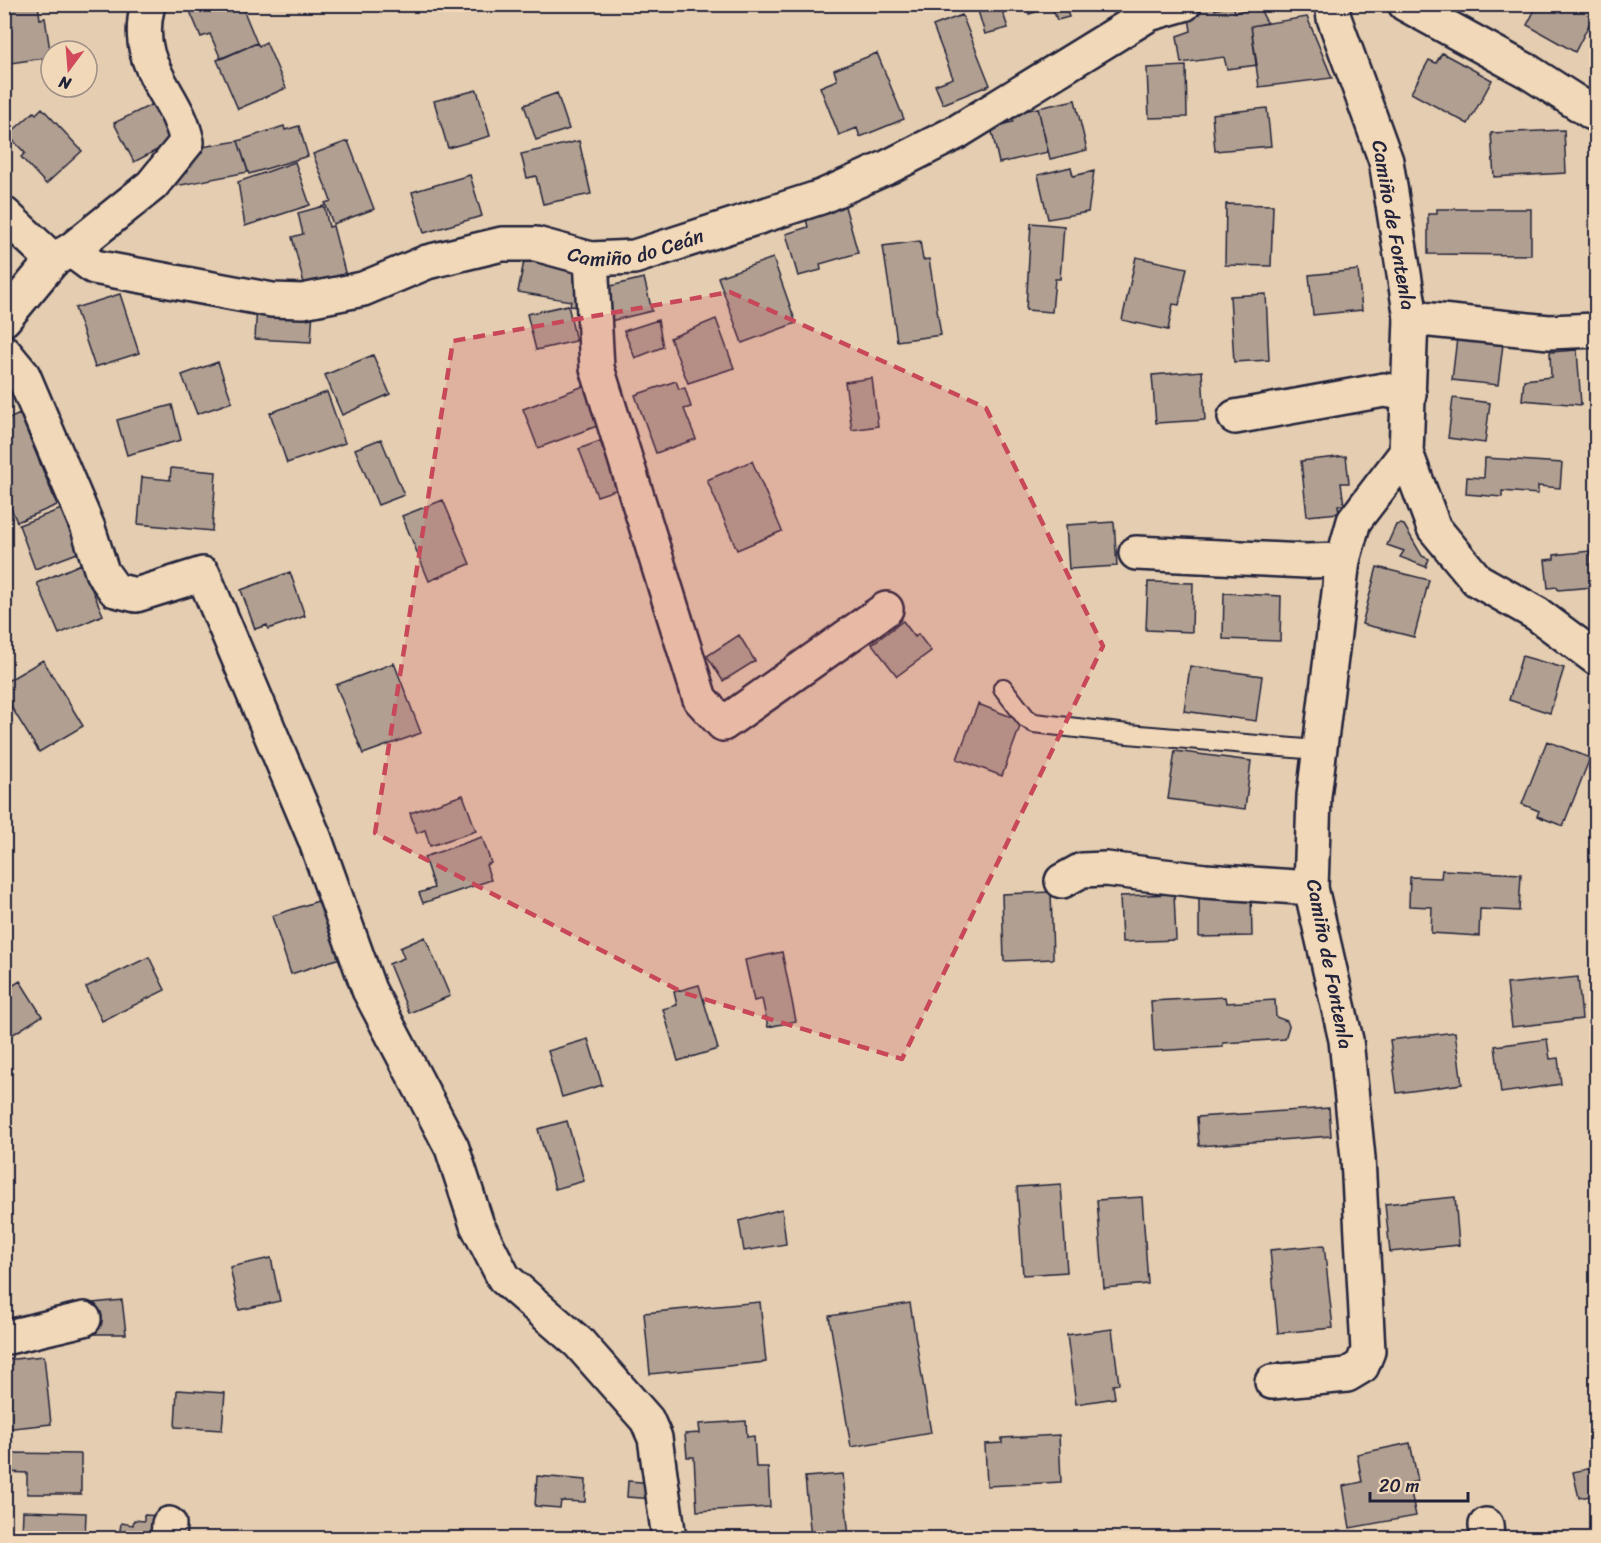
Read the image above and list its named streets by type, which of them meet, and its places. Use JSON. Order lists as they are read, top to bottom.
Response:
{
  "streets": {
    "street": ["Camiño de Fontenla", "Camiño do Ceán"]
  },
  "scale_bar": "20 m",
  "north": "bottom"
}
